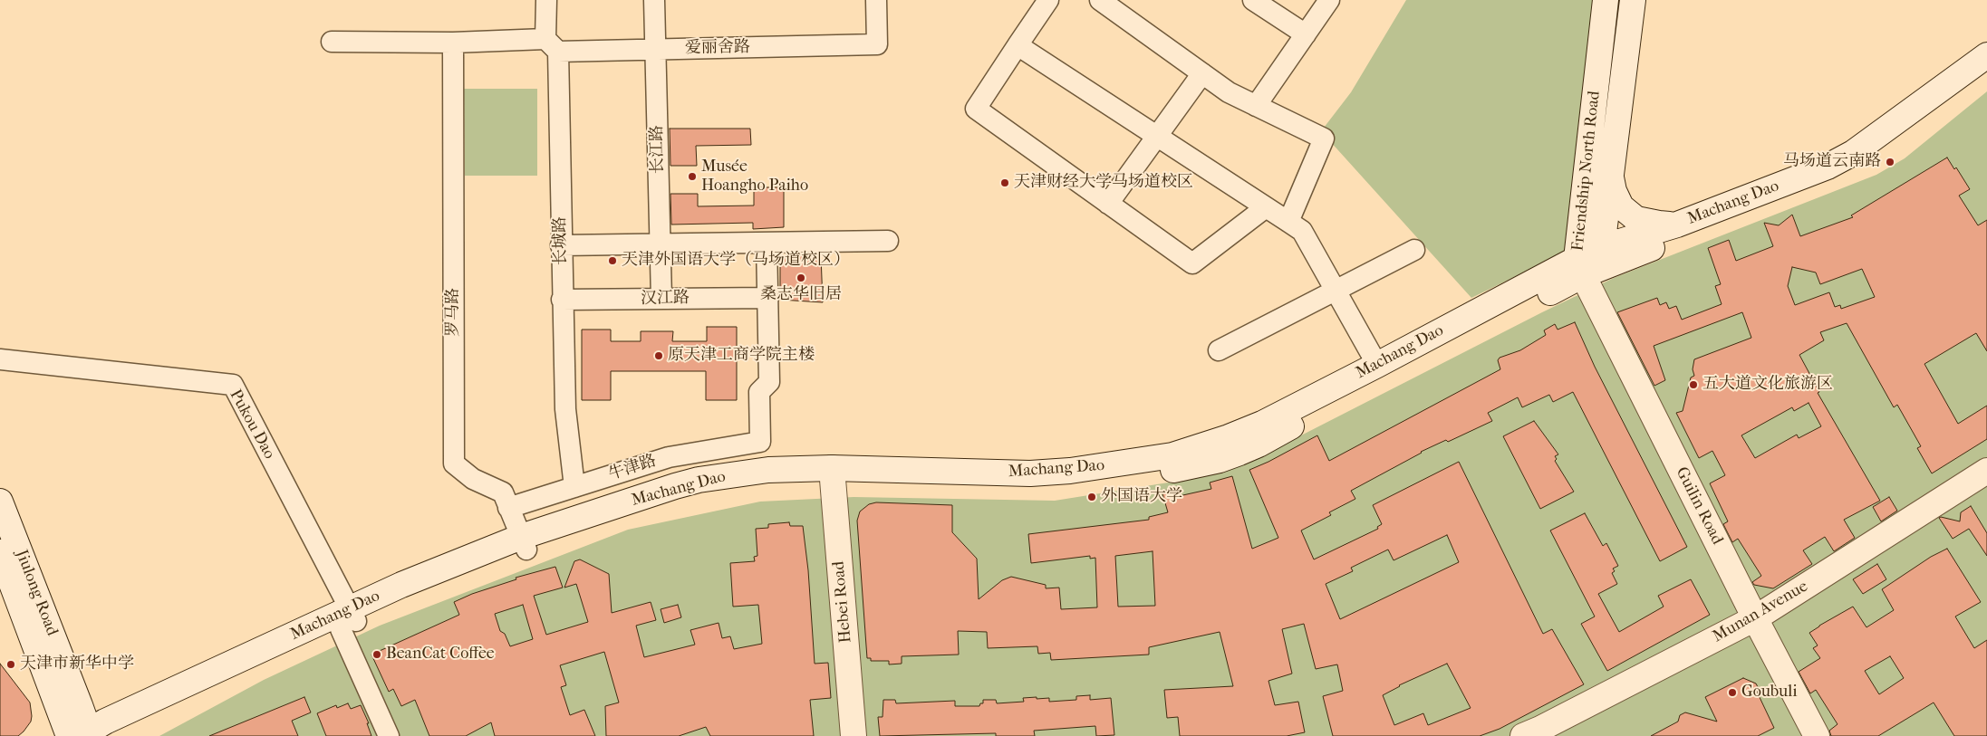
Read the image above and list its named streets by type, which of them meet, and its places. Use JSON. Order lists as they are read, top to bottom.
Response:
{
  "streets": {
    "main road": [
      "Friendship North Road",
      "Machang Dao",
      "Guilin Road",
      "Jiulong Road",
      "Hebei Road",
      "Munan Avenue"
    ],
    "street": [
      "爱丽舍路",
      "长江路",
      "长城路",
      "汉江路",
      "罗马路",
      "Pukou Dao",
      "牛津路"
    ]
  },
  "crossings": [
    ["爱丽舍路", "长江路"],
    ["爱丽舍路", "长城路"],
    ["爱丽舍路", "罗马路"],
    ["长江路", "汉江路"],
    ["Friendship North Road", "Machang Dao"],
    ["Friendship North Road", "Guilin Road"],
    ["Machang Dao", "罗马路"],
    ["Machang Dao", "Pukou Dao"],
    ["Machang Dao", "Guilin Road"],
    ["Machang Dao", "Hebei Road"],
    ["长城路", "汉江路"],
    ["长城路", "牛津路"],
    ["汉江路", "牛津路"],
    ["罗马路", "牛津路"],
    ["Guilin Road", "Munan Avenue"]
  ],
  "places": [
    "马场道云南路",
    "Musée Hoangho Paiho",
    "天津财经大学马场道校区",
    "天津外国语大学（马场道校区）",
    "桑志华旧居",
    "原天津工商学院主楼",
    "五大道文化旅游区",
    "外国语大学",
    "BeanCat Coffee",
    "天津市新华中学",
    "Goubuli"
  ]
}
